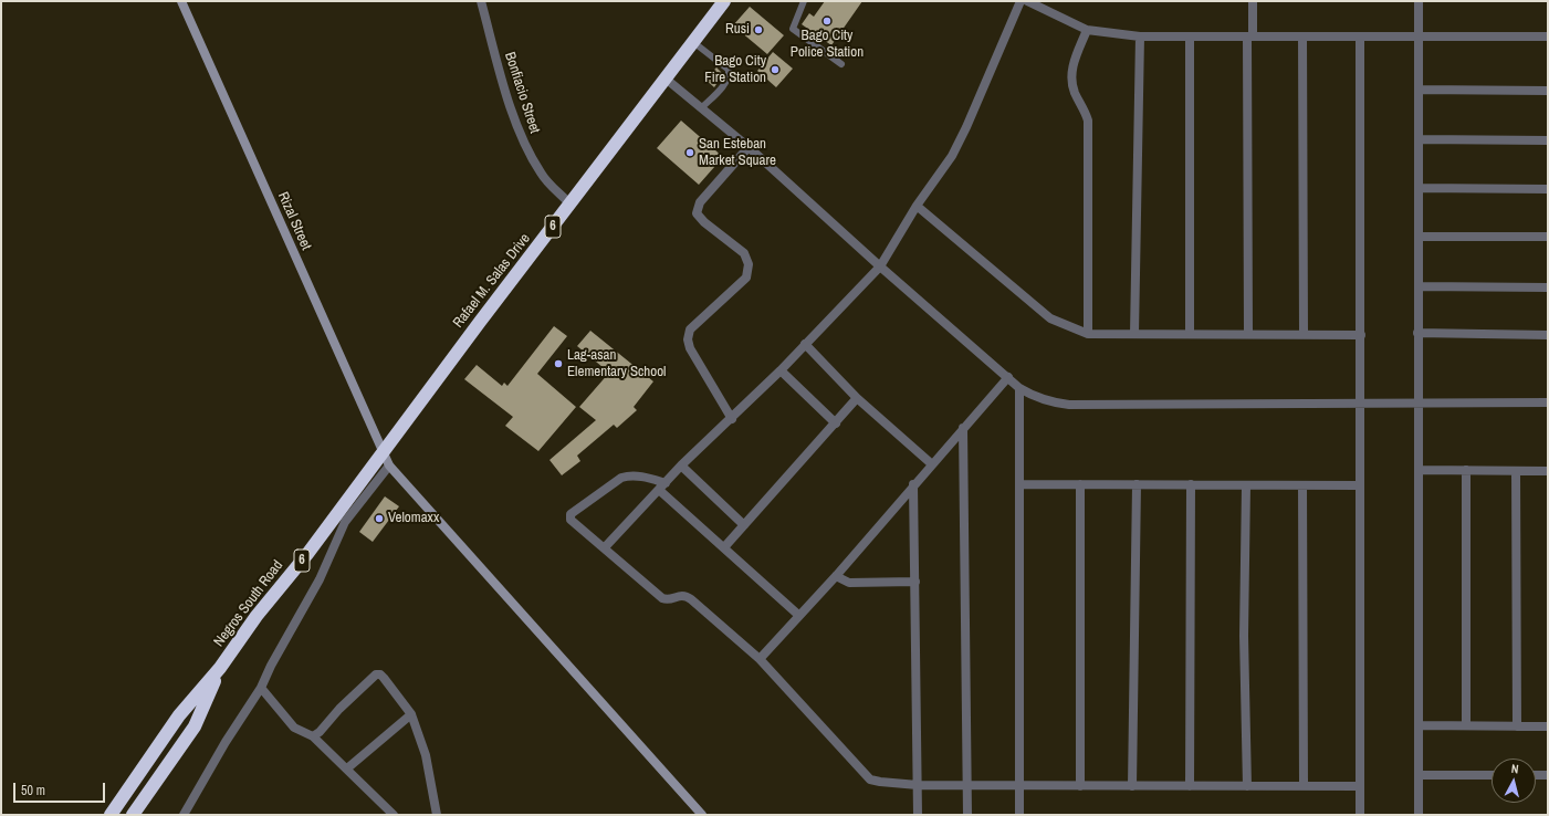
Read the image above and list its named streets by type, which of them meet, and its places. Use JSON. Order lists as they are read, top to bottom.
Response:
{
  "streets": {
    "highway": ["6", "Rafael M. Salas Drive", "Negros South Road"],
    "street": ["Bonfiacio Street", "Rizal Street"]
  },
  "crossings": [
    ["Bonfiacio Street", "Rafael M. Salas Drive"],
    ["Rizal Street", "Rafael M. Salas Drive"],
    ["Rizal Street", "Negros South Road"],
    ["Rafael M. Salas Drive", "Negros South Road"]
  ],
  "places": [
    "Bago City Police Station",
    "Rusi",
    "Bago City Fire Station",
    "San Esteban Market Square",
    "Lag-asan Elementary School",
    "Velomaxx"
  ],
  "scale_bar": "50 m",
  "north": "top"
}
